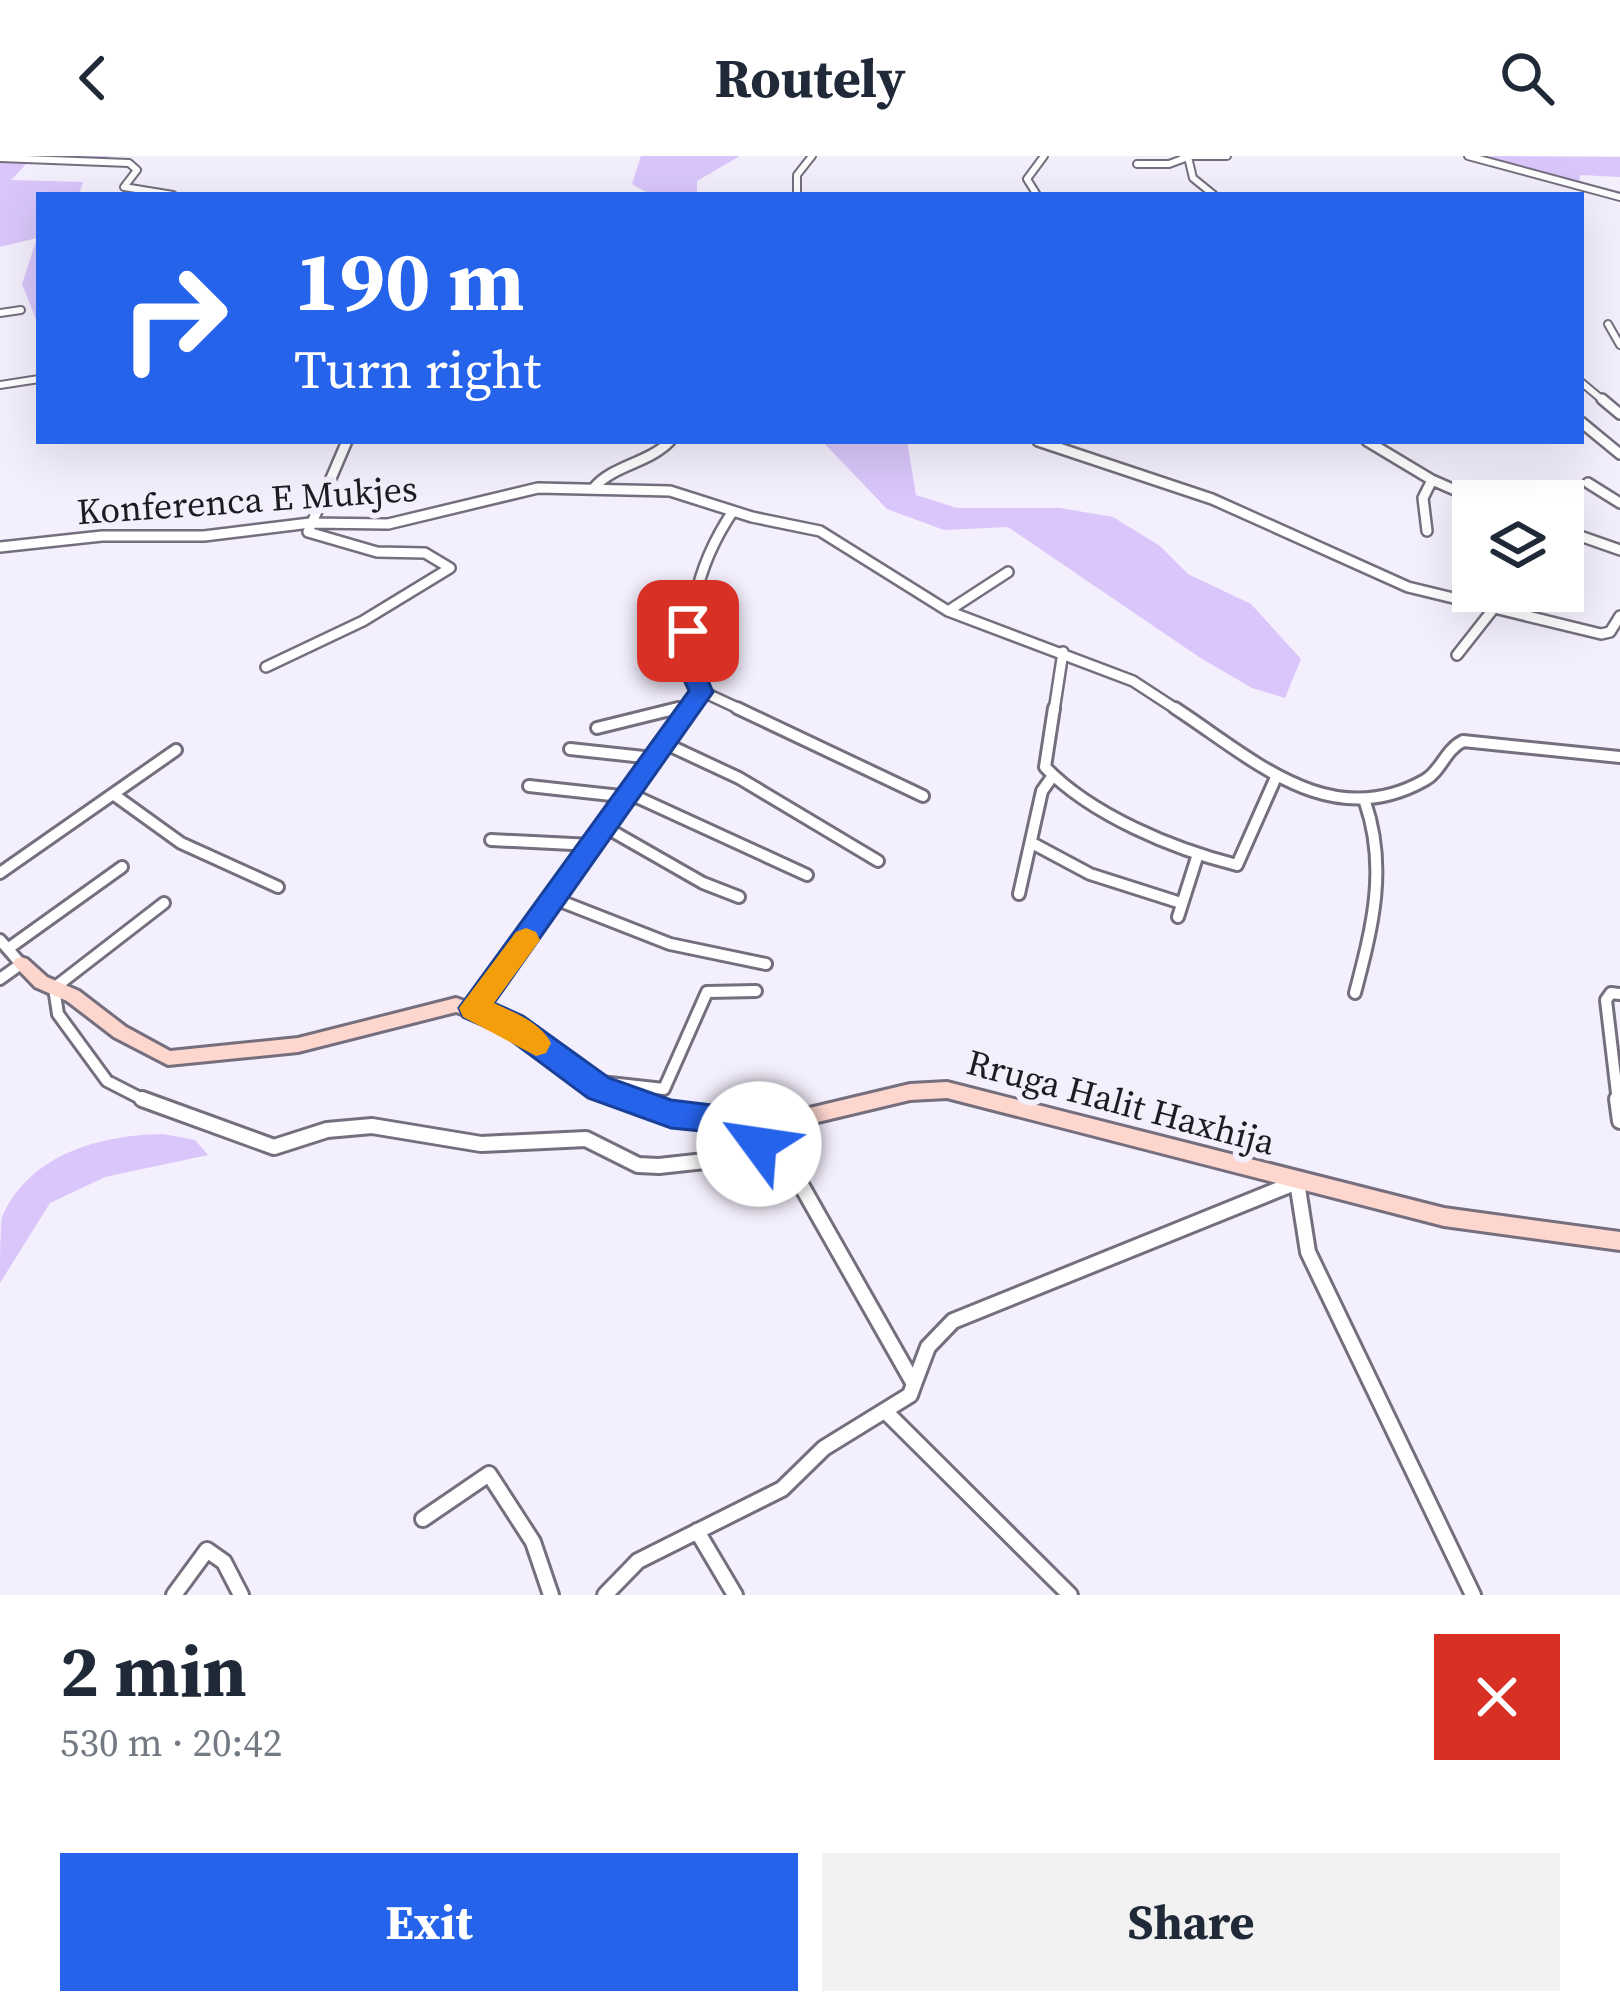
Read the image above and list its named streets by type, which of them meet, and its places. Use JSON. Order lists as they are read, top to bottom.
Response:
{
  "streets": {
    "street": ["Konferenca E Mukjes", "Rruga Halit Haxhija"]
  },
  "page": {
    "header": "Routely",
    "turn": ["190 m", "Turn right"],
    "heading": ["2 min", "530 m · 20:42"],
    "buttons": ["Exit", "Share"]
  }
}
